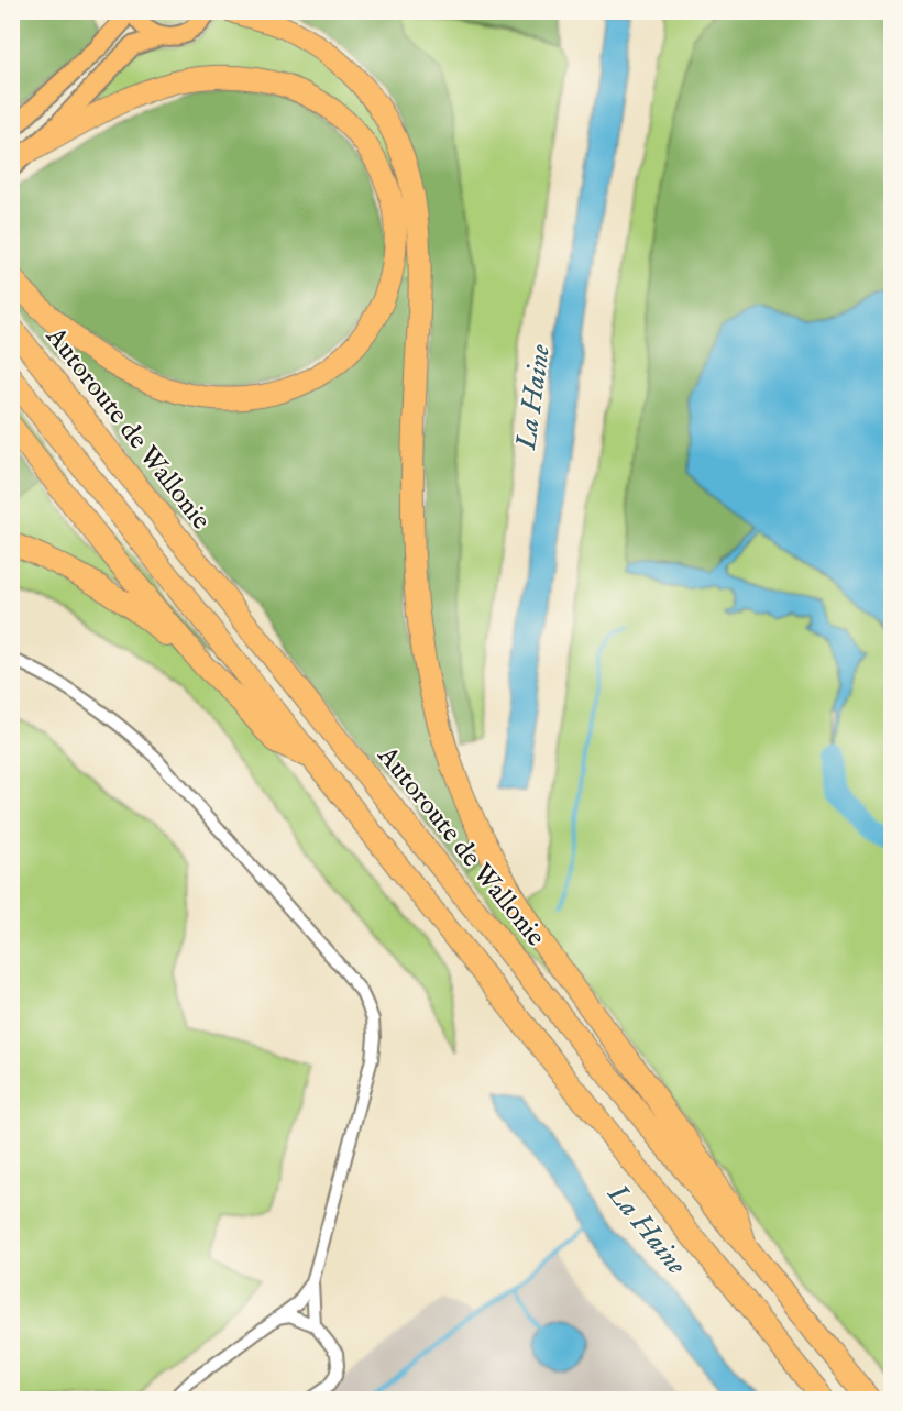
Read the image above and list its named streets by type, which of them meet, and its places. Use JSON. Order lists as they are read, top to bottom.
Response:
{
  "streets": {
    "highway": ["Autoroute de Wallonie"]
  },
  "water": ["La Haine"]
}
